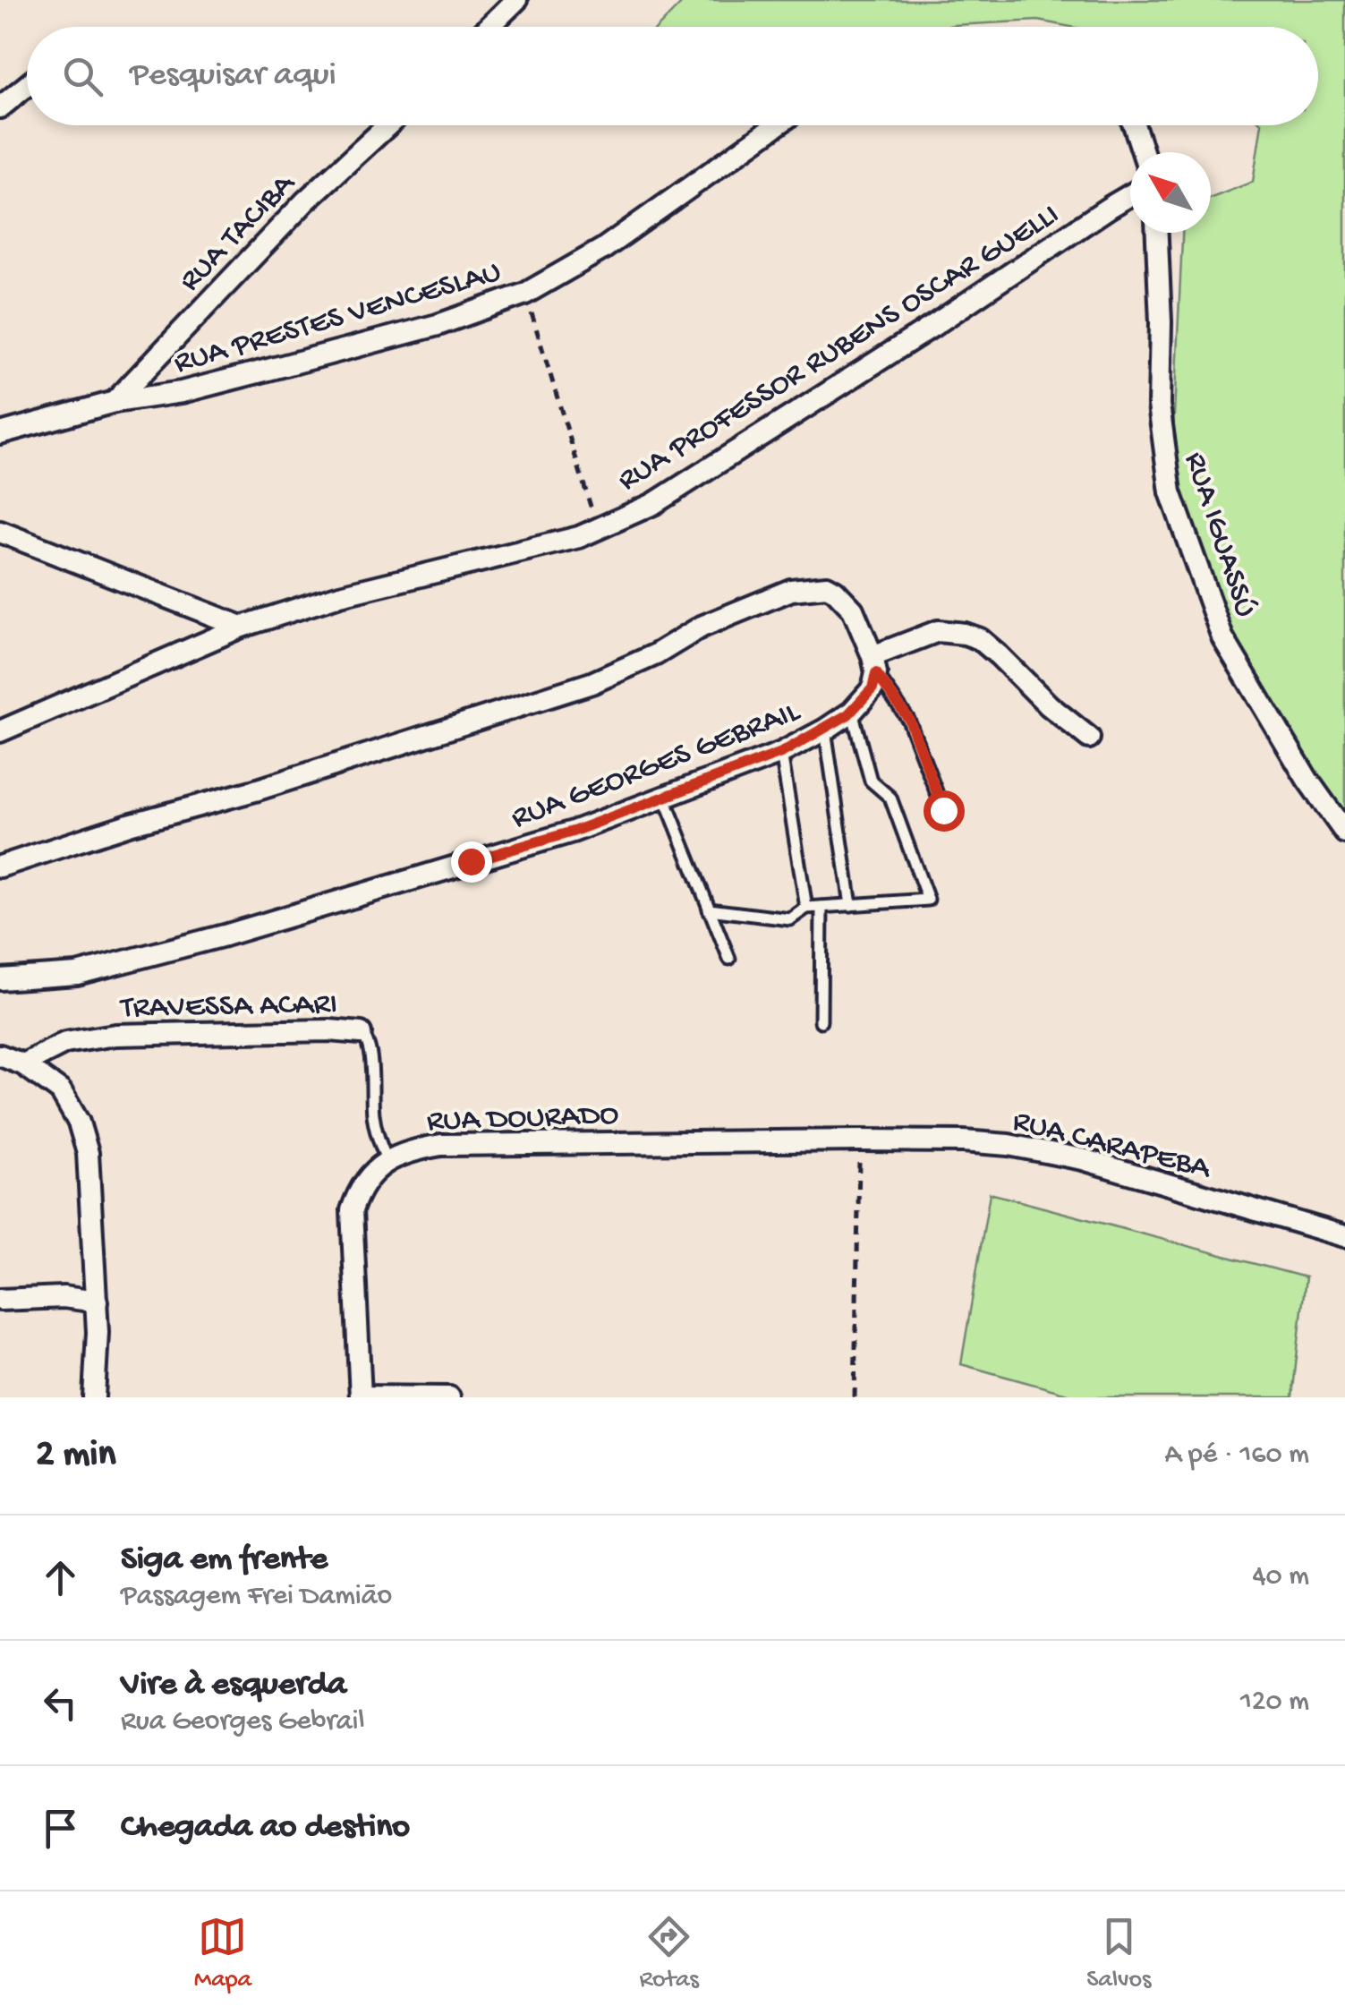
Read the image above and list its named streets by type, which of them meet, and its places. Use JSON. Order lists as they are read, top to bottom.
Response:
{
  "streets": {
    "street": [
      "RUA TACIBA",
      "RUA PRESTES VENCESLAU",
      "RUA PROFESSOR RUBENS OSCAR GUELLI",
      "RUA IGUASSÚ",
      "RUA GEORGES GEBRAIL",
      "TRAVESSA ACARI",
      "RUA DOURADO",
      "RUA CARAPEBA"
    ]
  },
  "crossings": [
    ["RUA TACIBA", "RUA PRESTES VENCESLAU"],
    ["TRAVESSA ACARI", "RUA DOURADO"],
    ["RUA DOURADO", "RUA CARAPEBA"]
  ],
  "north": "top left",
  "page": {
    "search": "Pesquisar aqui",
    "heading": ["2 min", "A pé · 160 m"],
    "list": [
      ["Siga em frente", "Passagem Frei Damião", "40 m"],
      ["Vire à esquerda", "Rua Georges Gebrail", "120 m"],
      "Chegada ao destino"
    ],
    "nav": ["Mapa", "Rotas", "Salvos"]
  }
}
